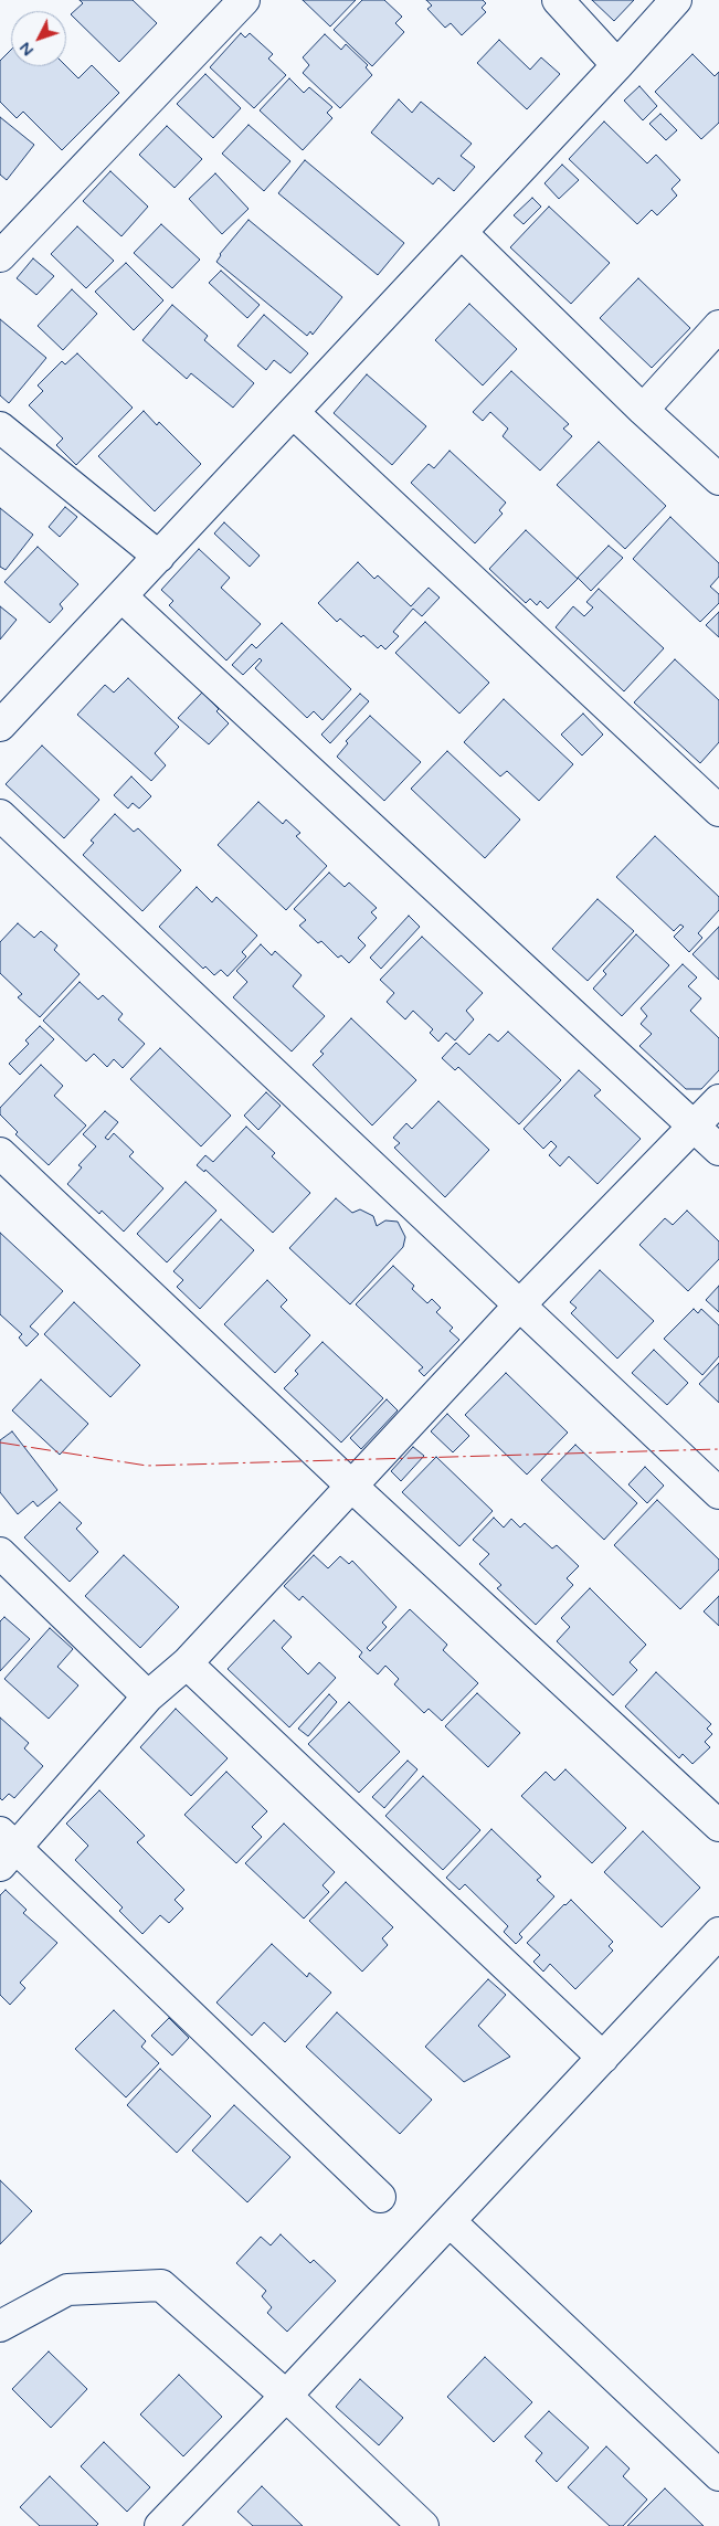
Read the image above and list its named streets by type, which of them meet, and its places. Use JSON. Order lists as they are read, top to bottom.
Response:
{
  "north": "bottom left"
}
